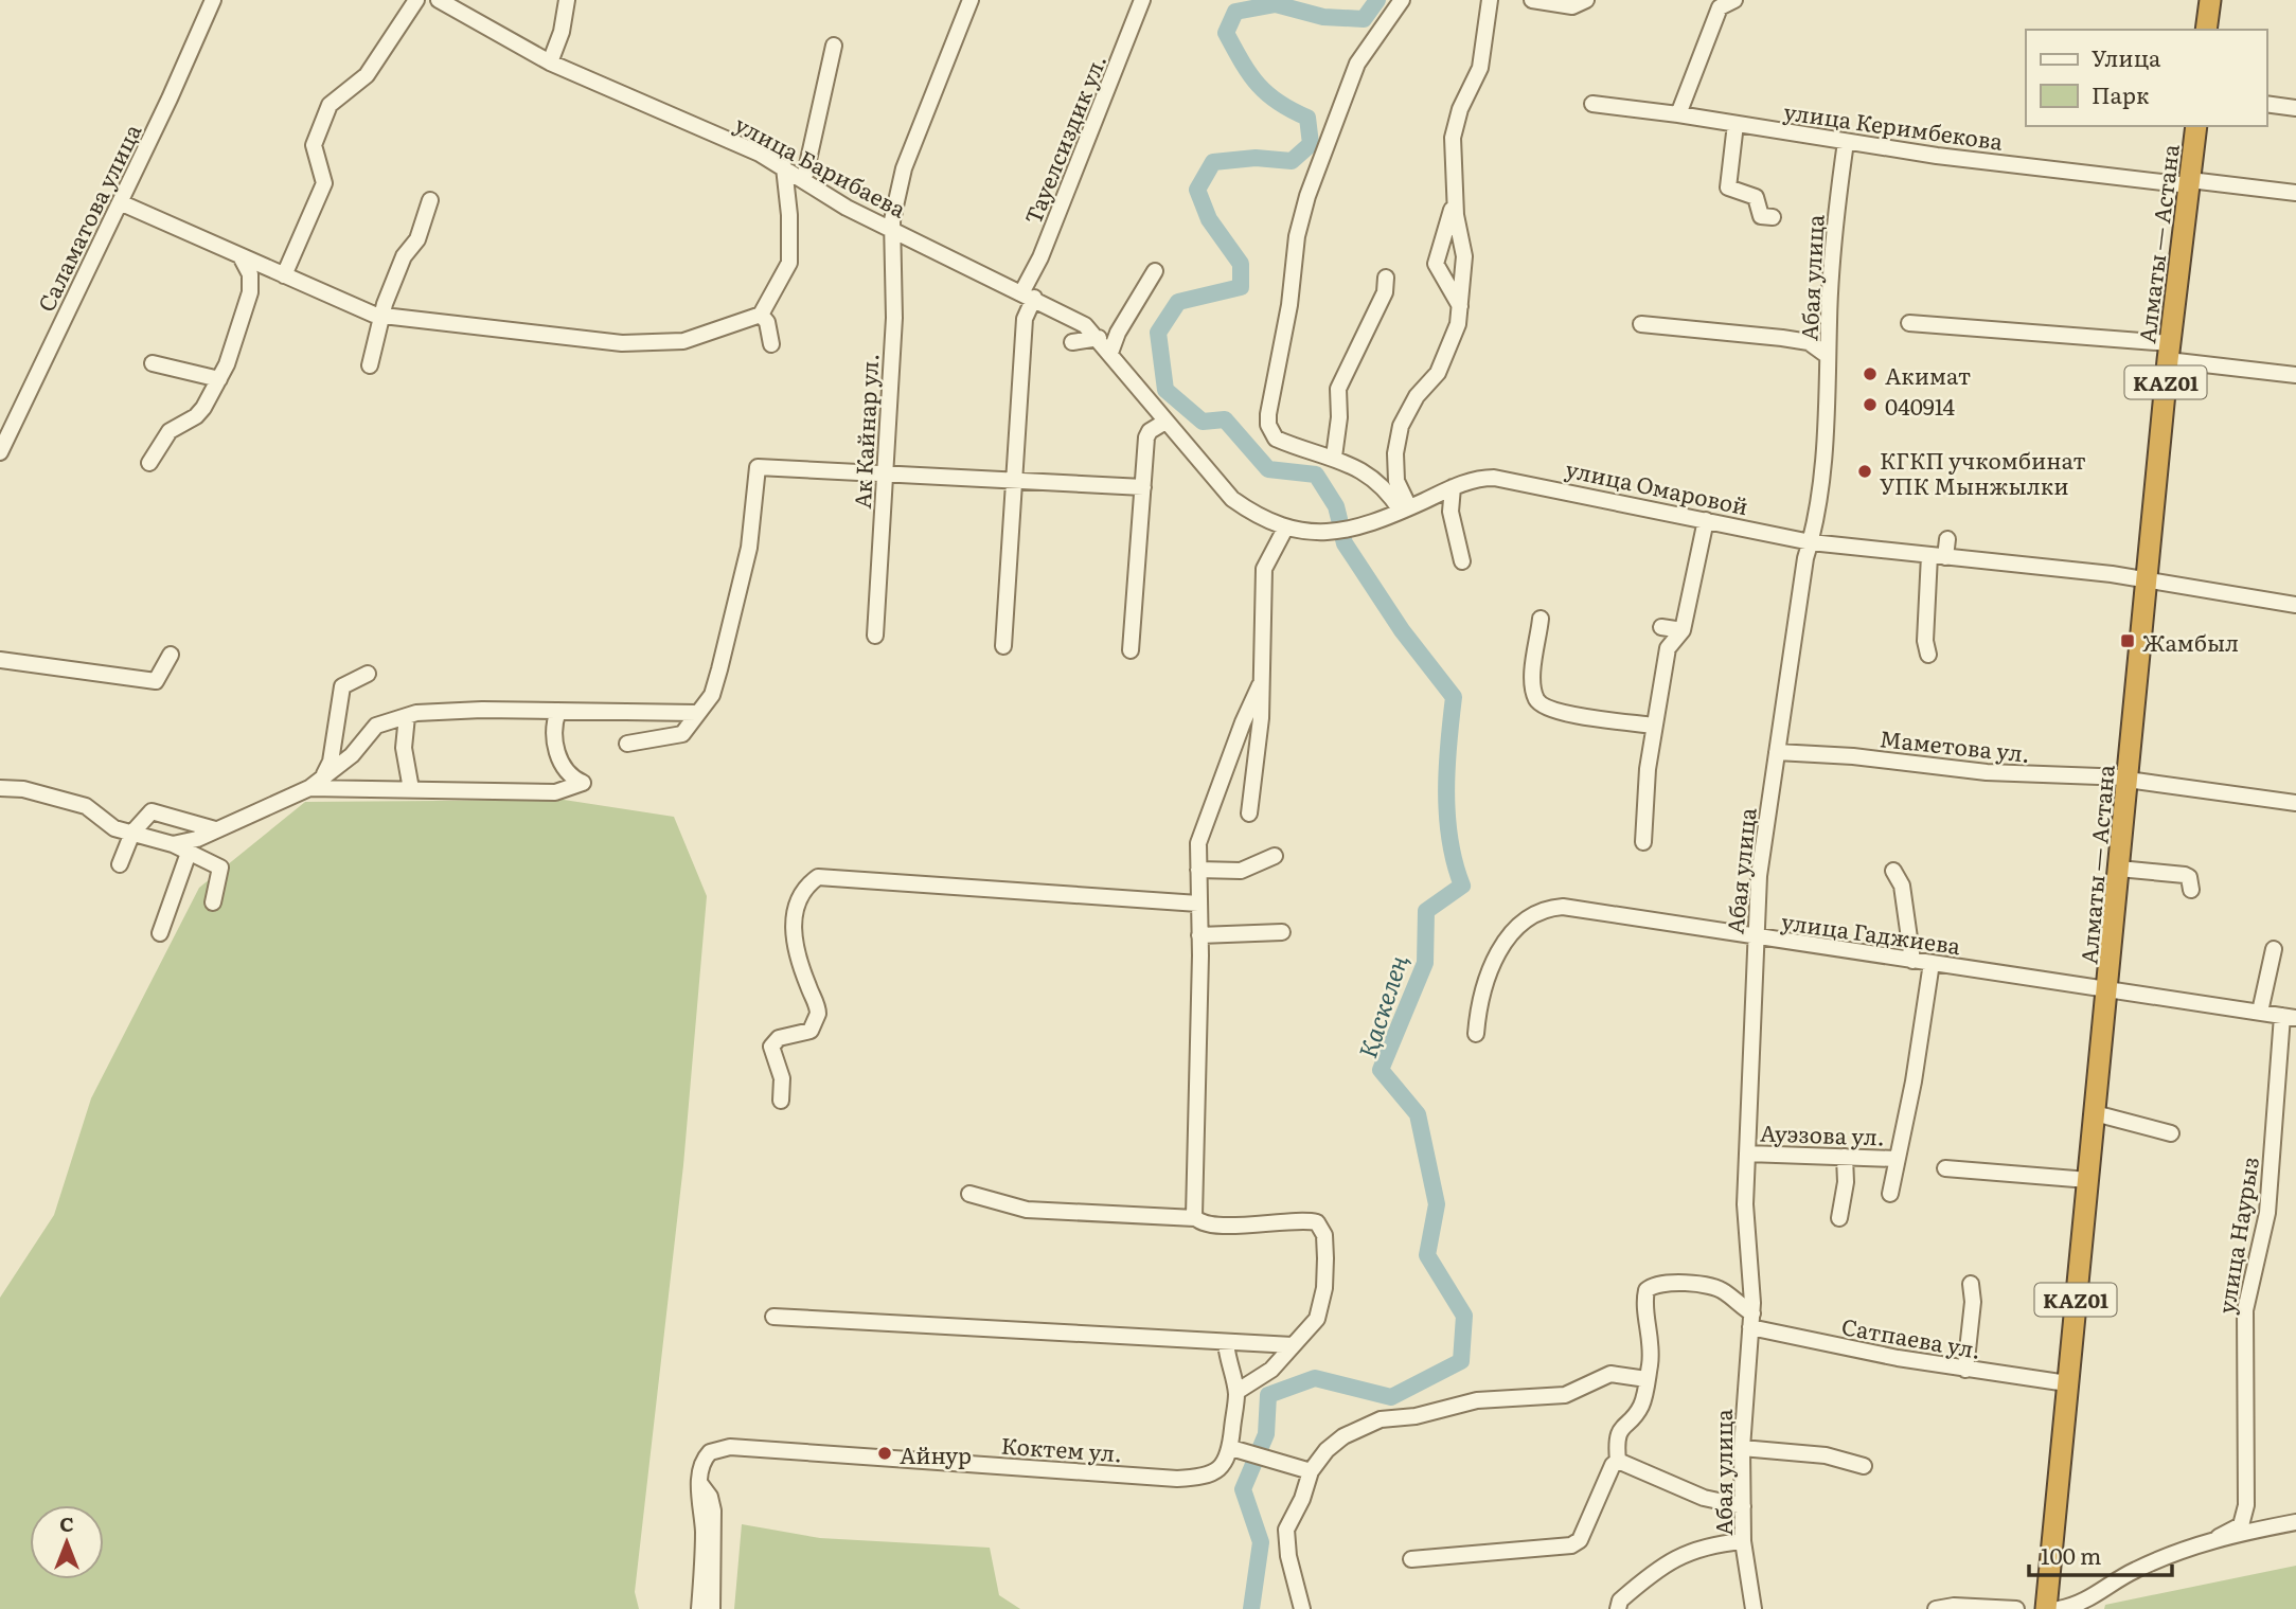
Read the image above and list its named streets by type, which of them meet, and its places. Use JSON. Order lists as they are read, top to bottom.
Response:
{
  "streets": {
    "highway": ["Алматы — Астана", "KАZ01"],
    "street": [
      "улица Керимбекова",
      "Тауелсиздик ул.",
      "улица Барибаева",
      "Саламатова улица",
      "Абая улица",
      "Ак Кайнар ул.",
      "улица Омаровой",
      "Маметова ул.",
      "улица Гаджиева",
      "Ауэзова ул.",
      "улица Наурыз",
      "Сатпаева ул.",
      "Коктем ул."
    ]
  },
  "crossings": [
    ["улица Керимбекова", "Алматы — Астана"],
    ["улица Керимбекова", "Абая улица"],
    ["Тауелсиздик ул.", "улица Барибаева"],
    ["улица Барибаева", "Ак Кайнар ул."],
    ["улица Барибаева", "улица Омаровой"],
    ["Алматы — Астана", "улица Омаровой"],
    ["Алматы — Астана", "Маметова ул."],
    ["Алматы — Астана", "улица Гаджиева"],
    ["Алматы — Астана", "Сатпаева ул."],
    ["Абая улица", "улица Омаровой"],
    ["Абая улица", "Маметова ул."],
    ["Абая улица", "улица Гаджиева"],
    ["Абая улица", "Ауэзова ул."],
    ["Абая улица", "Сатпаева ул."],
    ["улица Гаджиева", "улица Наурыз"]
  ],
  "water": ["Қаскелең"],
  "places": {
    "other": [
      "Акимат",
      "040914",
      "КГКП учкомбинат УПК Мынжылки",
      "Айнур"
    ],
    "transit": ["Жамбыл"]
  },
  "legend": ["Улица", "Парк"],
  "scale_bar": "100 m",
  "north": "top"
}
